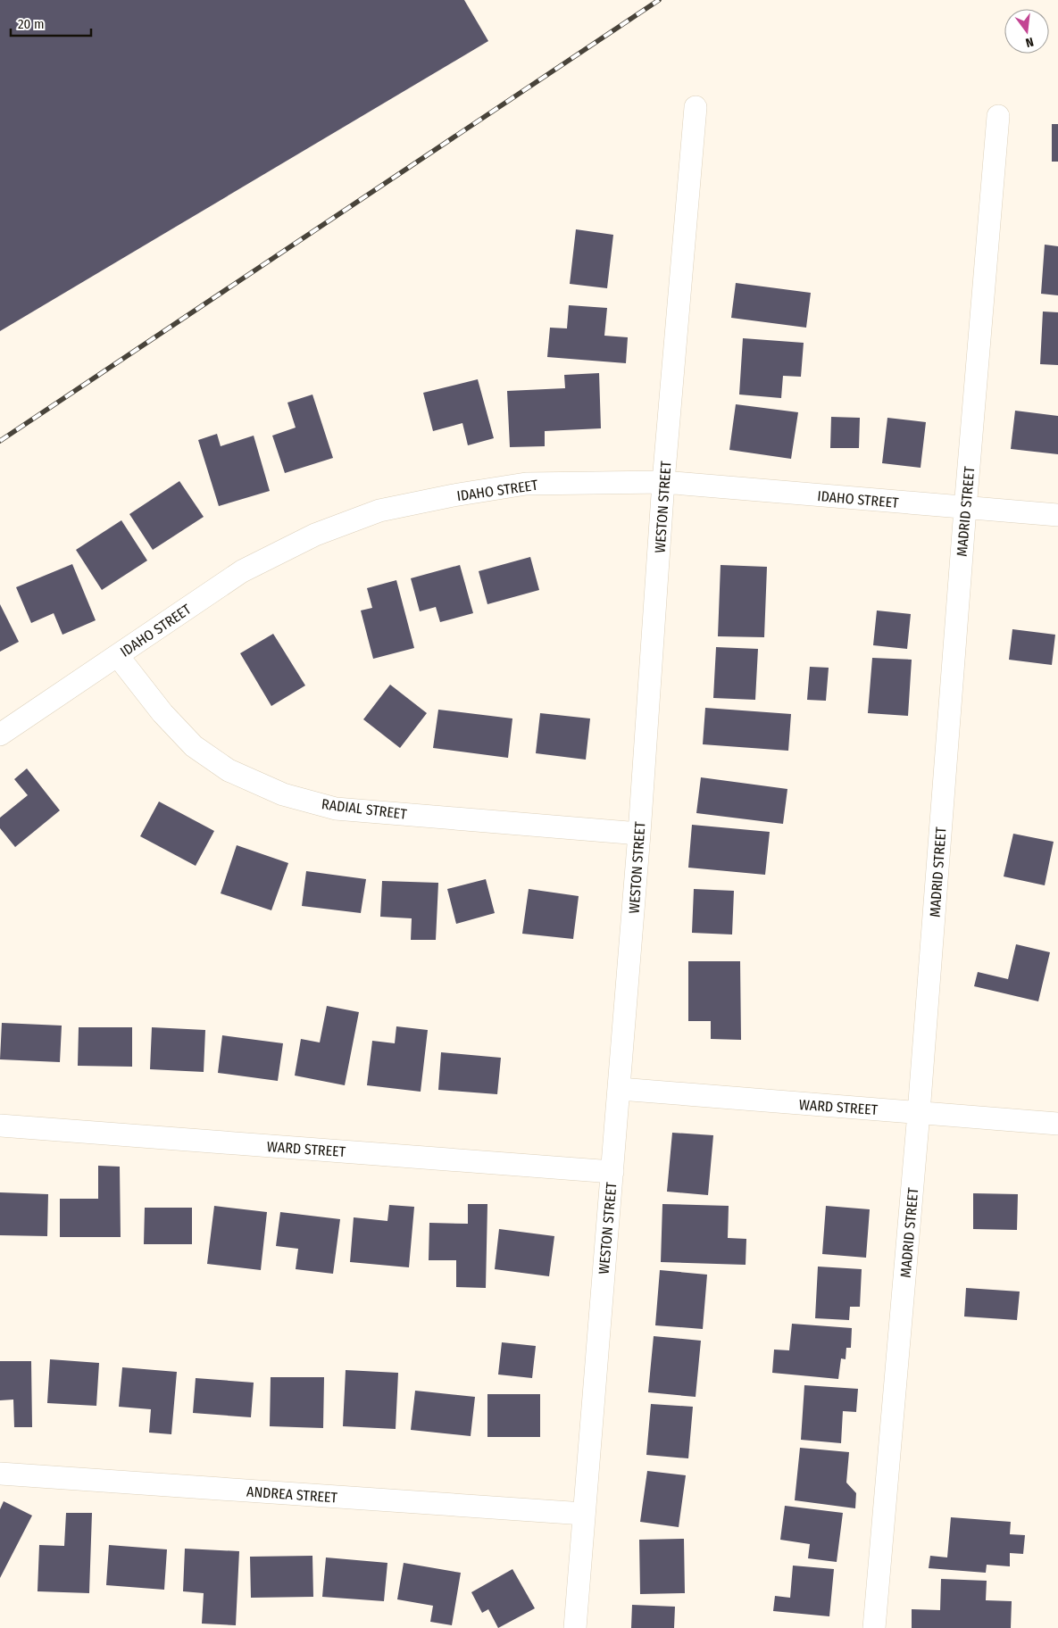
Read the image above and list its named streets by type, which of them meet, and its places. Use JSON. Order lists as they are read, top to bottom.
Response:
{
  "streets": {
    "street": [
      "IDAHO STREET",
      "WESTON STREET",
      "MADRID STREET",
      "RADIAL STREET",
      "WARD STREET",
      "ANDREA STREET"
    ]
  },
  "crossings": [
    ["IDAHO STREET", "WESTON STREET"],
    ["IDAHO STREET", "MADRID STREET"],
    ["IDAHO STREET", "RADIAL STREET"],
    ["WESTON STREET", "RADIAL STREET"],
    ["WESTON STREET", "WARD STREET"],
    ["WESTON STREET", "ANDREA STREET"],
    ["MADRID STREET", "WARD STREET"]
  ],
  "scale_bar": "20 m",
  "north": "bottom"
}
